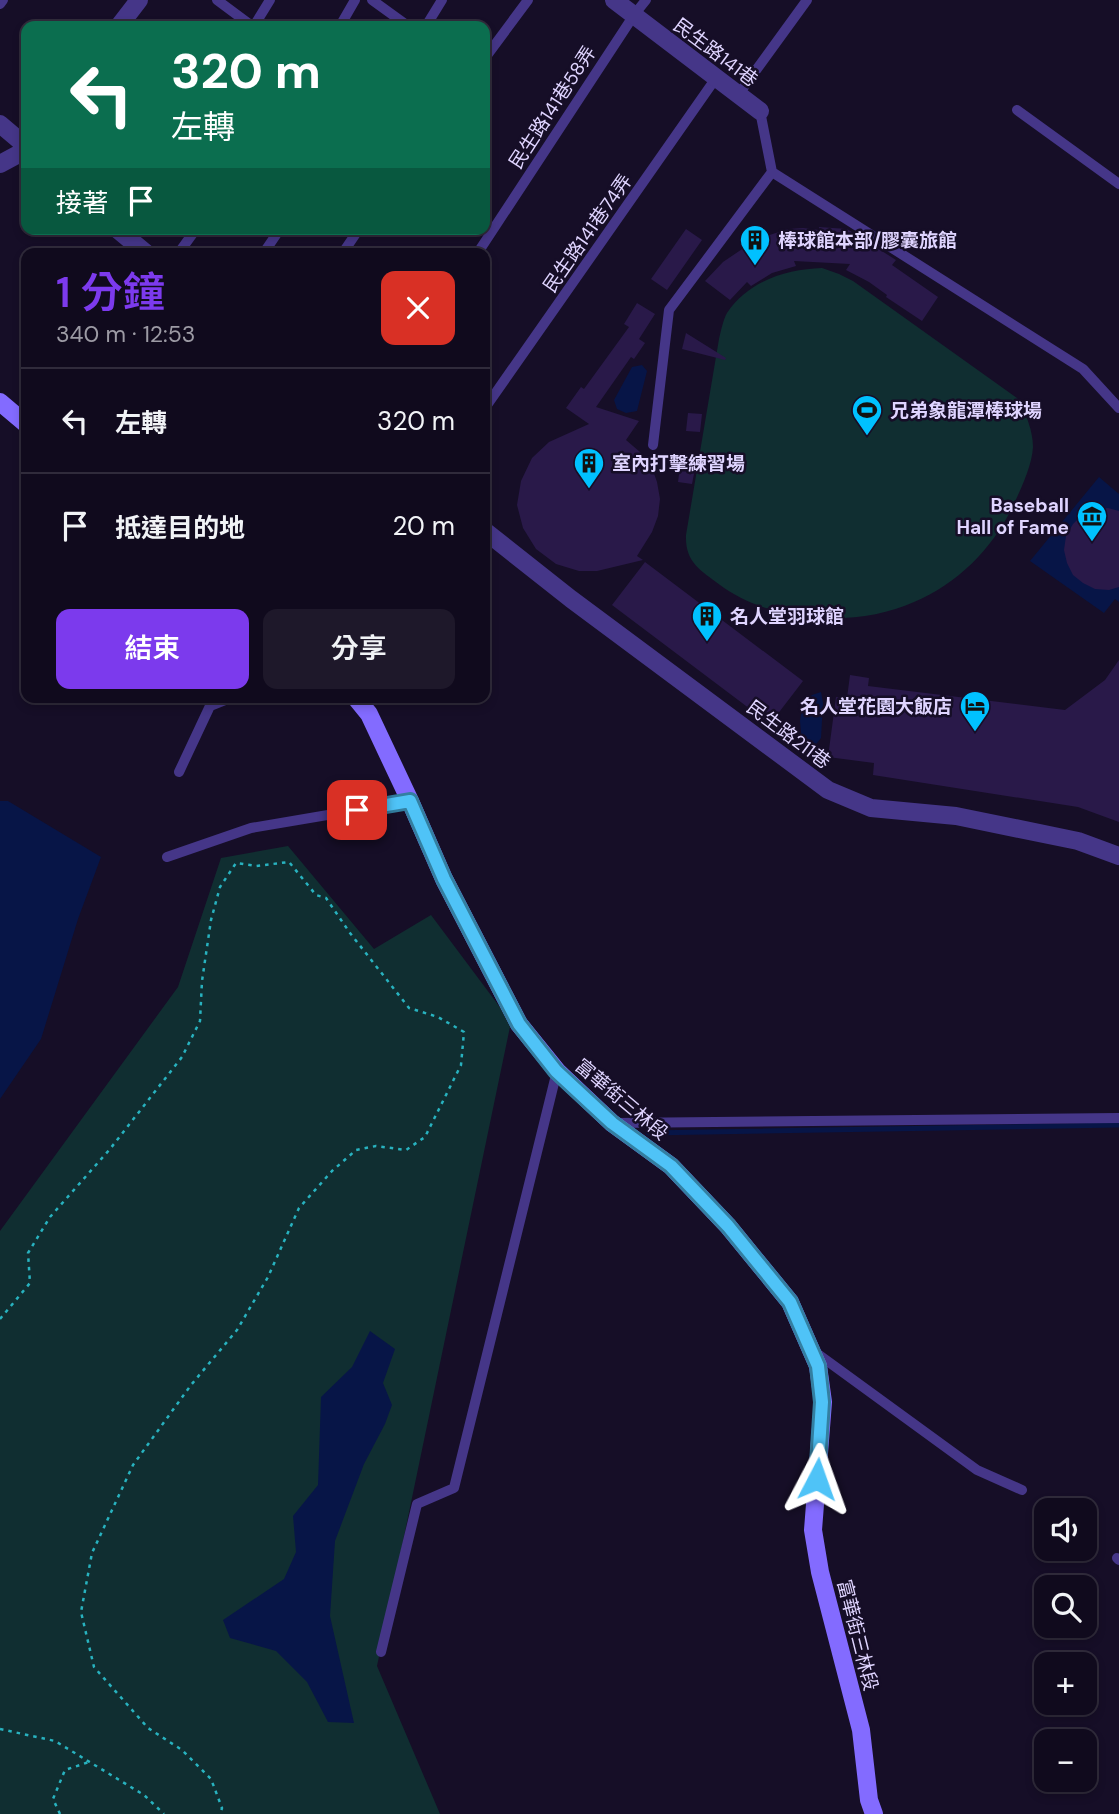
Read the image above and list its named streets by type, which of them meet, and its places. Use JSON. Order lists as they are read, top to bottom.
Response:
{
  "streets": {
    "street": ["民生路141巷", "民生路211巷", "富華街三林段"],
    "lane": ["民生路141巷58弄", "民生路141巷74弄"]
  },
  "crossings": [
    ["民生路141巷", "民生路141巷58弄"],
    ["民生路141巷", "民生路141巷74弄"]
  ],
  "places": {
    "building": ["棒球館本部/膠囊旅館", "室內打擊練習場", "名人堂羽球館"],
    "sports": ["兄弟象龍潭棒球場"],
    "museum": ["Baseball Hall of Fame"],
    "hotel": ["名人堂花園大飯店"]
  },
  "page": {
    "turn": ["320 m", "左轉"],
    "then": "接著",
    "heading": ["1 分鐘", "340 m · 12:53"],
    "list": [
      {
        "name": "左轉",
        "value": "320 m"
      },
      {
        "name": "抵達目的地",
        "value": "20 m"
      }
    ],
    "buttons": ["結束", "分享"],
    "map_buttons": ["+", "−"]
  }
}
